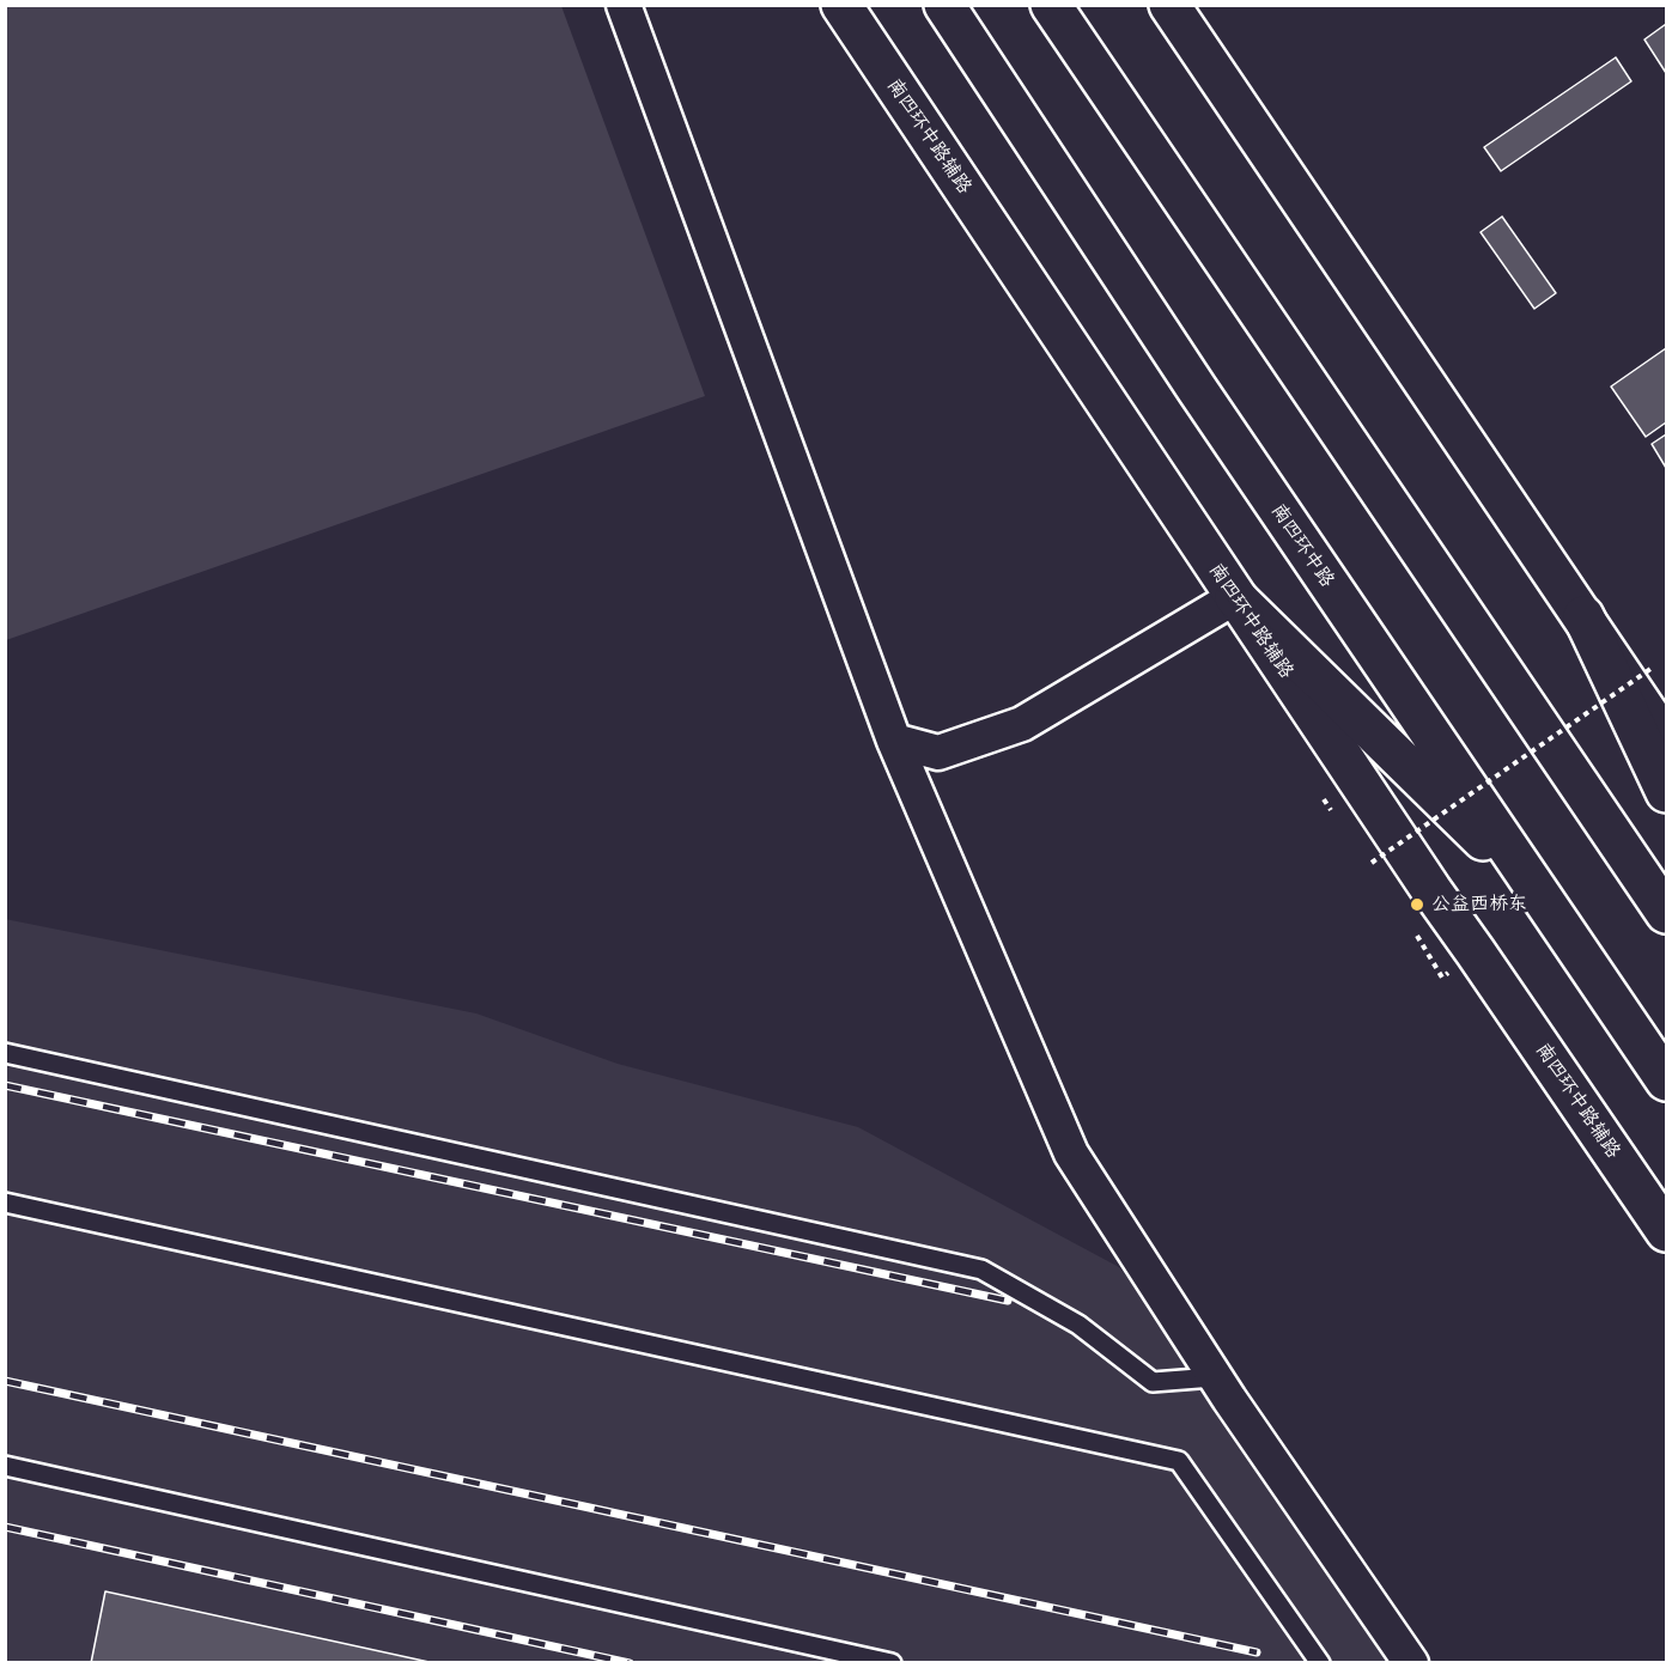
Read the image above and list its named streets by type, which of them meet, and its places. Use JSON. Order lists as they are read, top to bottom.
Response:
{
  "streets": {
    "main road": ["南四环中路辅路", "南四环中路"]
  },
  "places": ["公益西桥东"]
}
